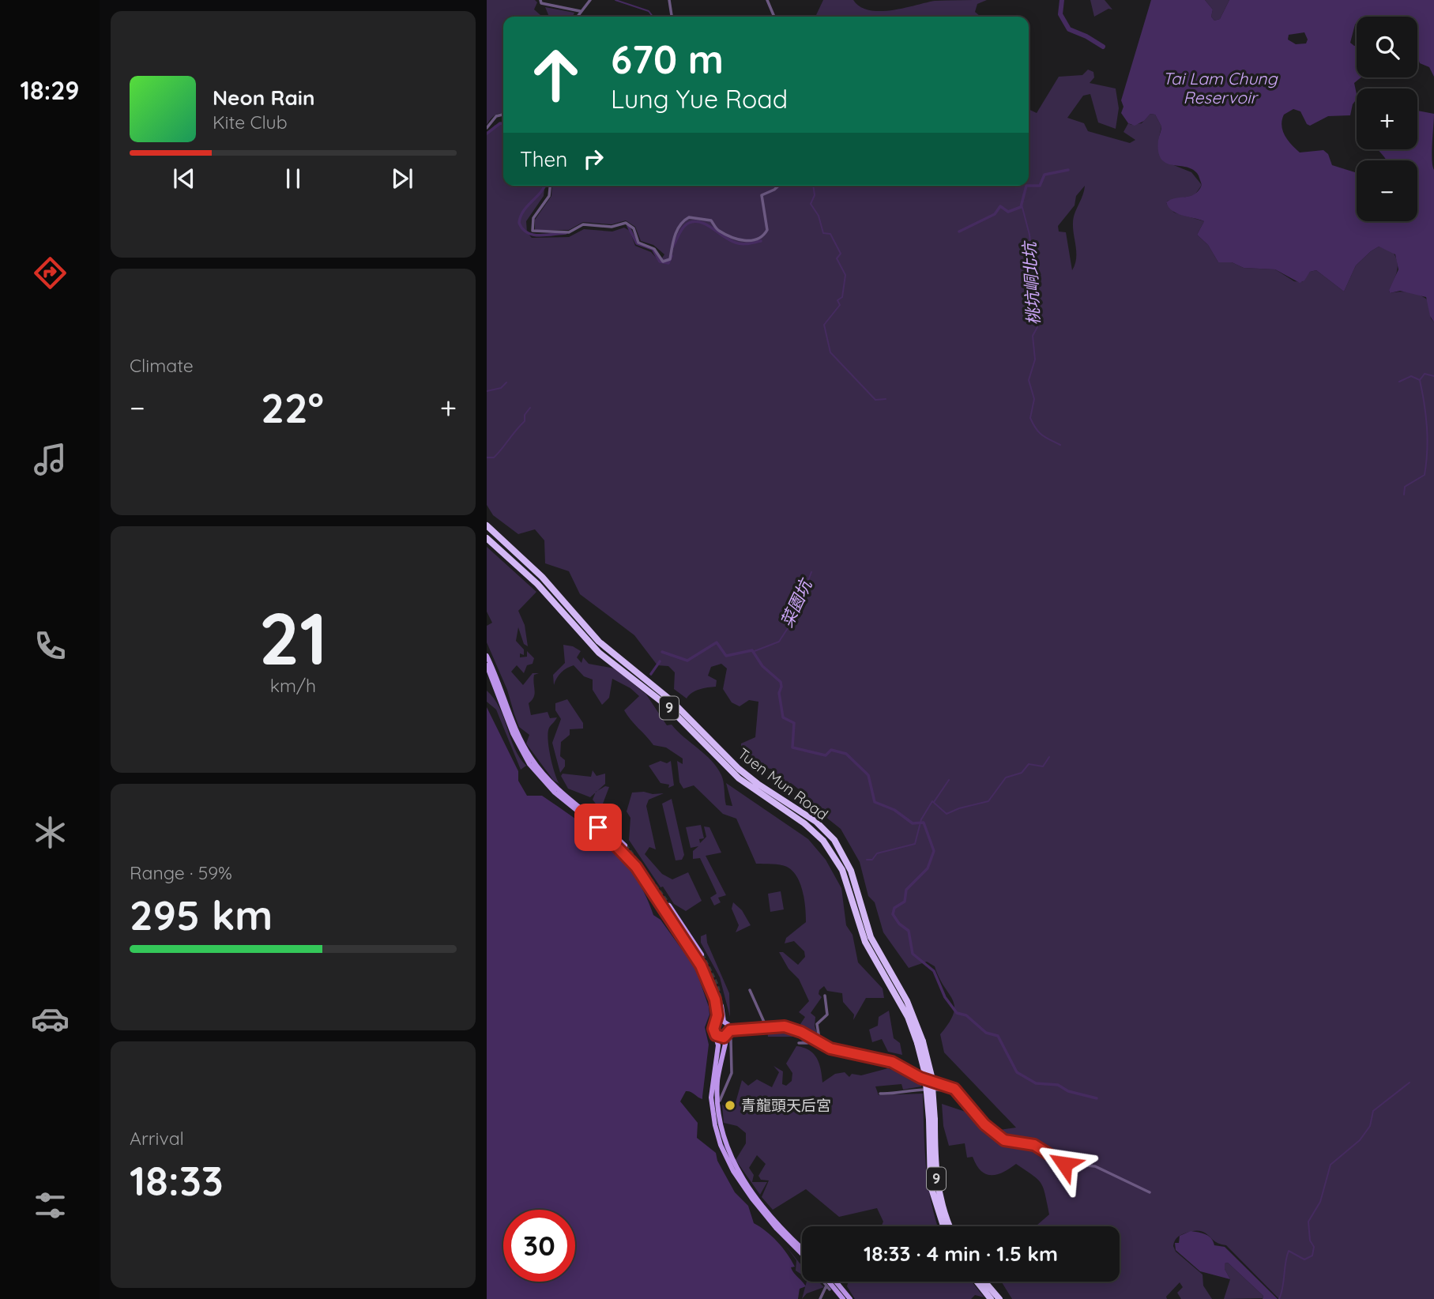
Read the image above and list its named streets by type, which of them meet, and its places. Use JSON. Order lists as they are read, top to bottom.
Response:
{
  "streets": {
    "highway": ["9", "Tuen Mun Road"]
  },
  "water": ["Tai Lam Chung Reservoir", "桃坑峒北坑", "菜園坑"],
  "places": ["青龍頭天后宮"],
  "page": {
    "tabs": "18:29",
    "map_buttons": ["+", "−"],
    "turn": ["670 m", "Lung Yue Road"],
    "song": ["Neon Rain", "Kite Club"],
    "then": "Then",
    "tile": [
      "Climate",
      ["21", "km/h"],
      ["Range · 59%", "295 km"],
      ["Arrival", "18:33"]
    ],
    "heat": ["−", "22°", "+"],
    "limit": "30",
    "trip": "18:33 · 4 min · 1.5 km"
  }
}
